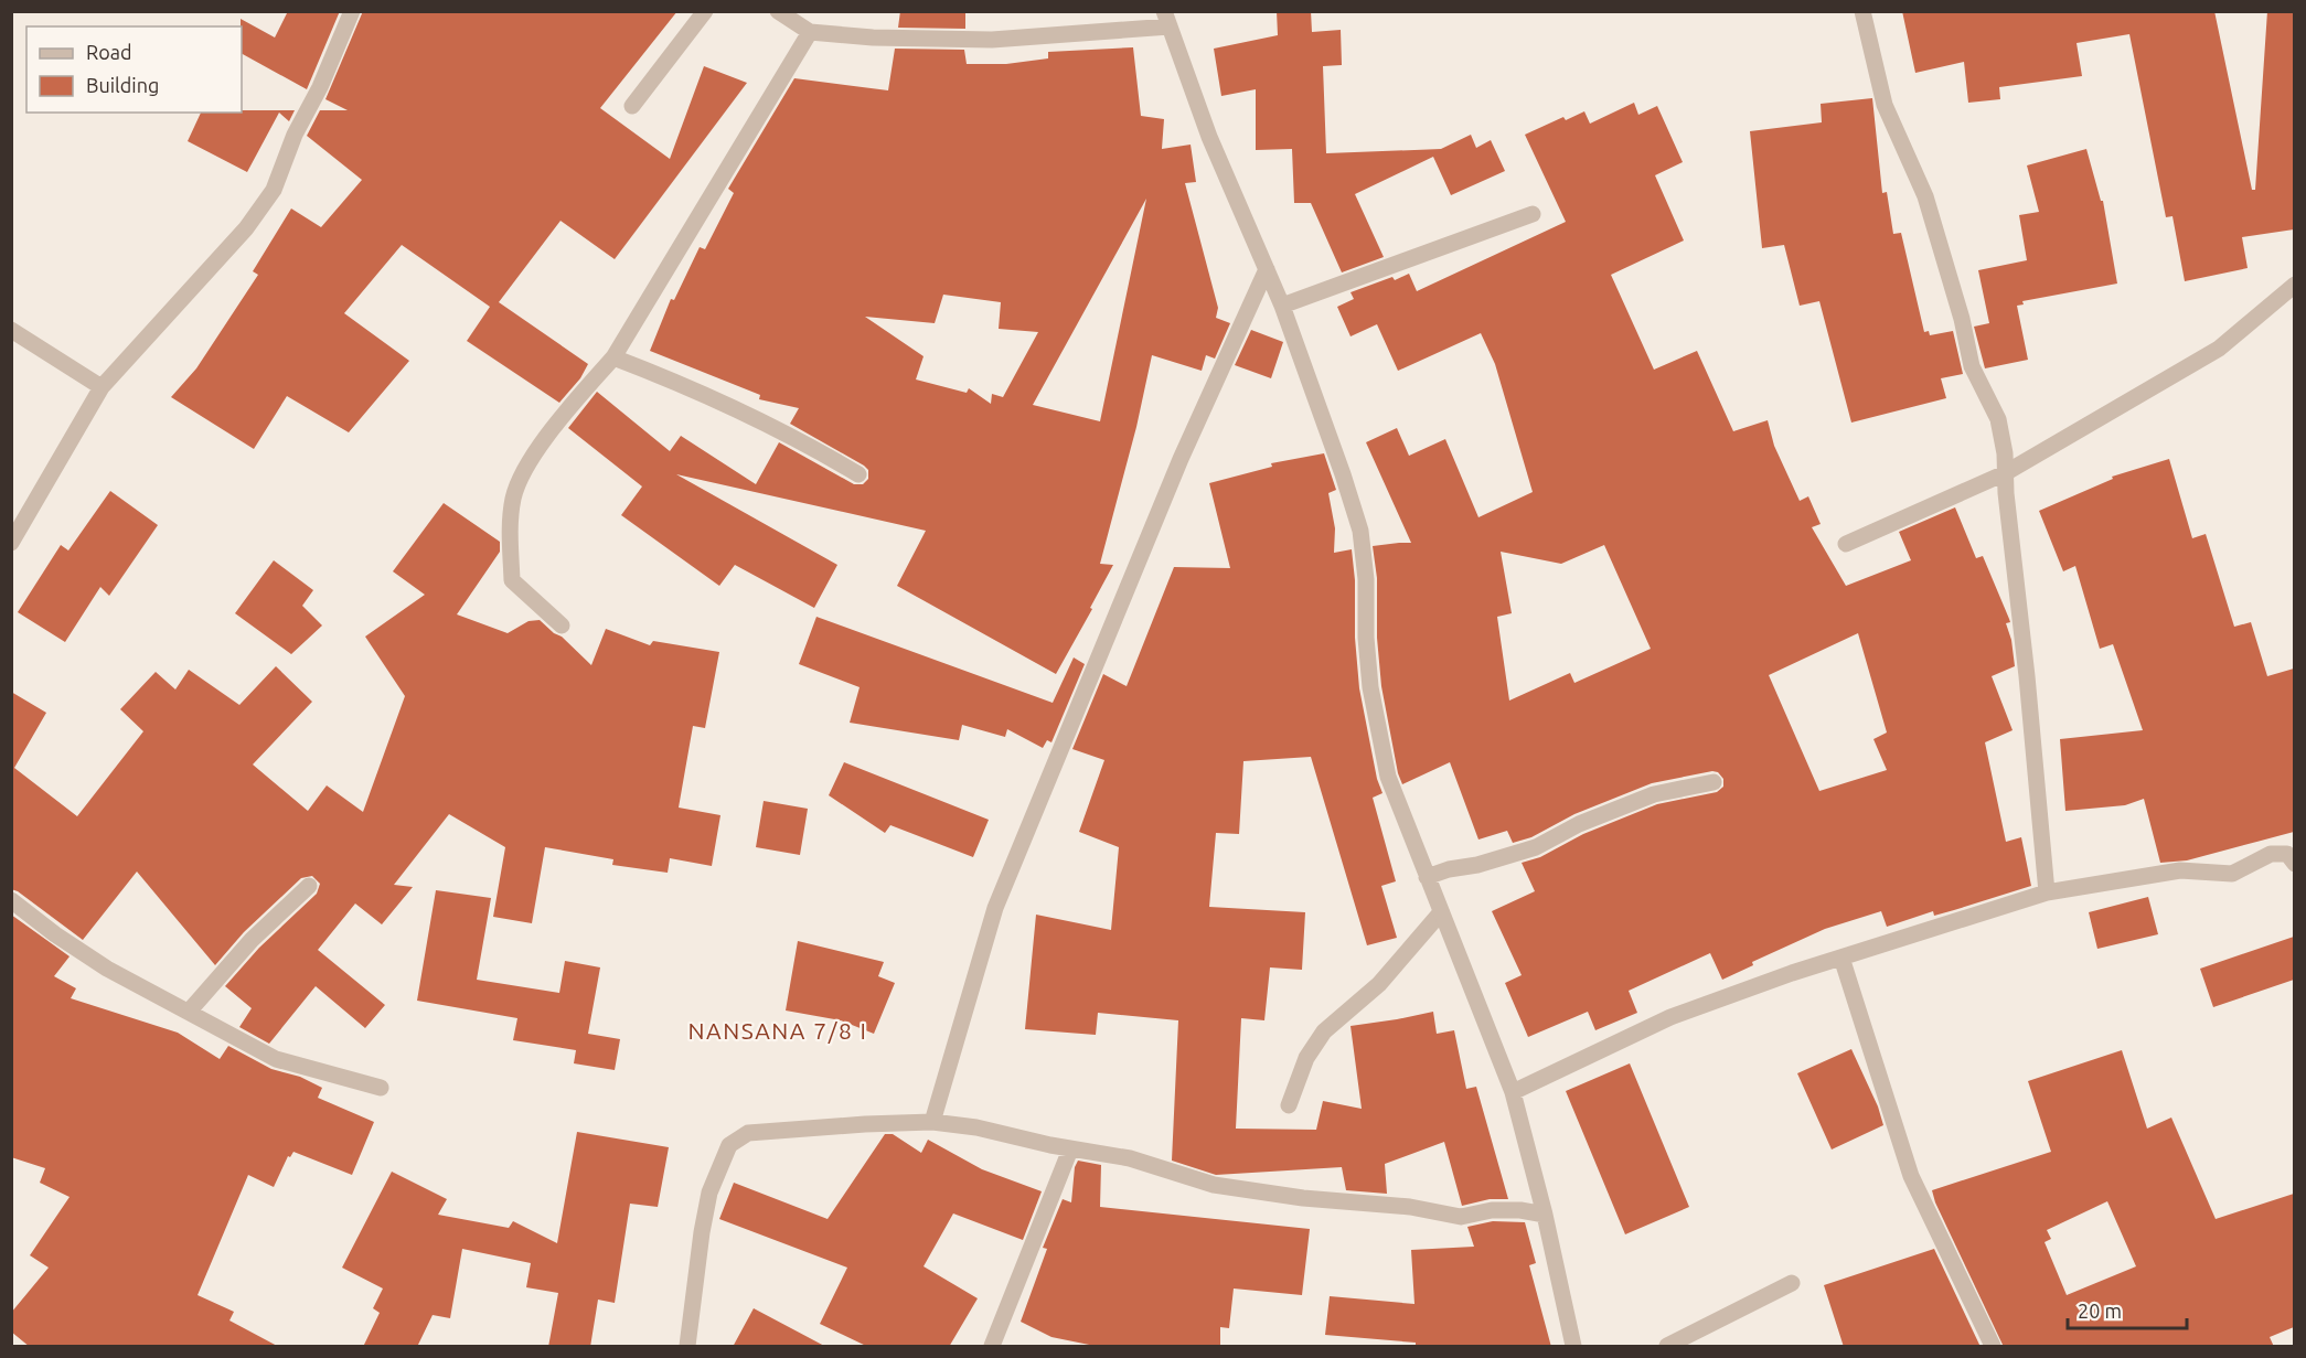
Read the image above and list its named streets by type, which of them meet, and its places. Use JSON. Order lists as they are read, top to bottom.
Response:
{
  "districts": ["NANSANA 7/8 I"],
  "legend": ["Road", "Building"],
  "scale_bar": "20 m"
}
